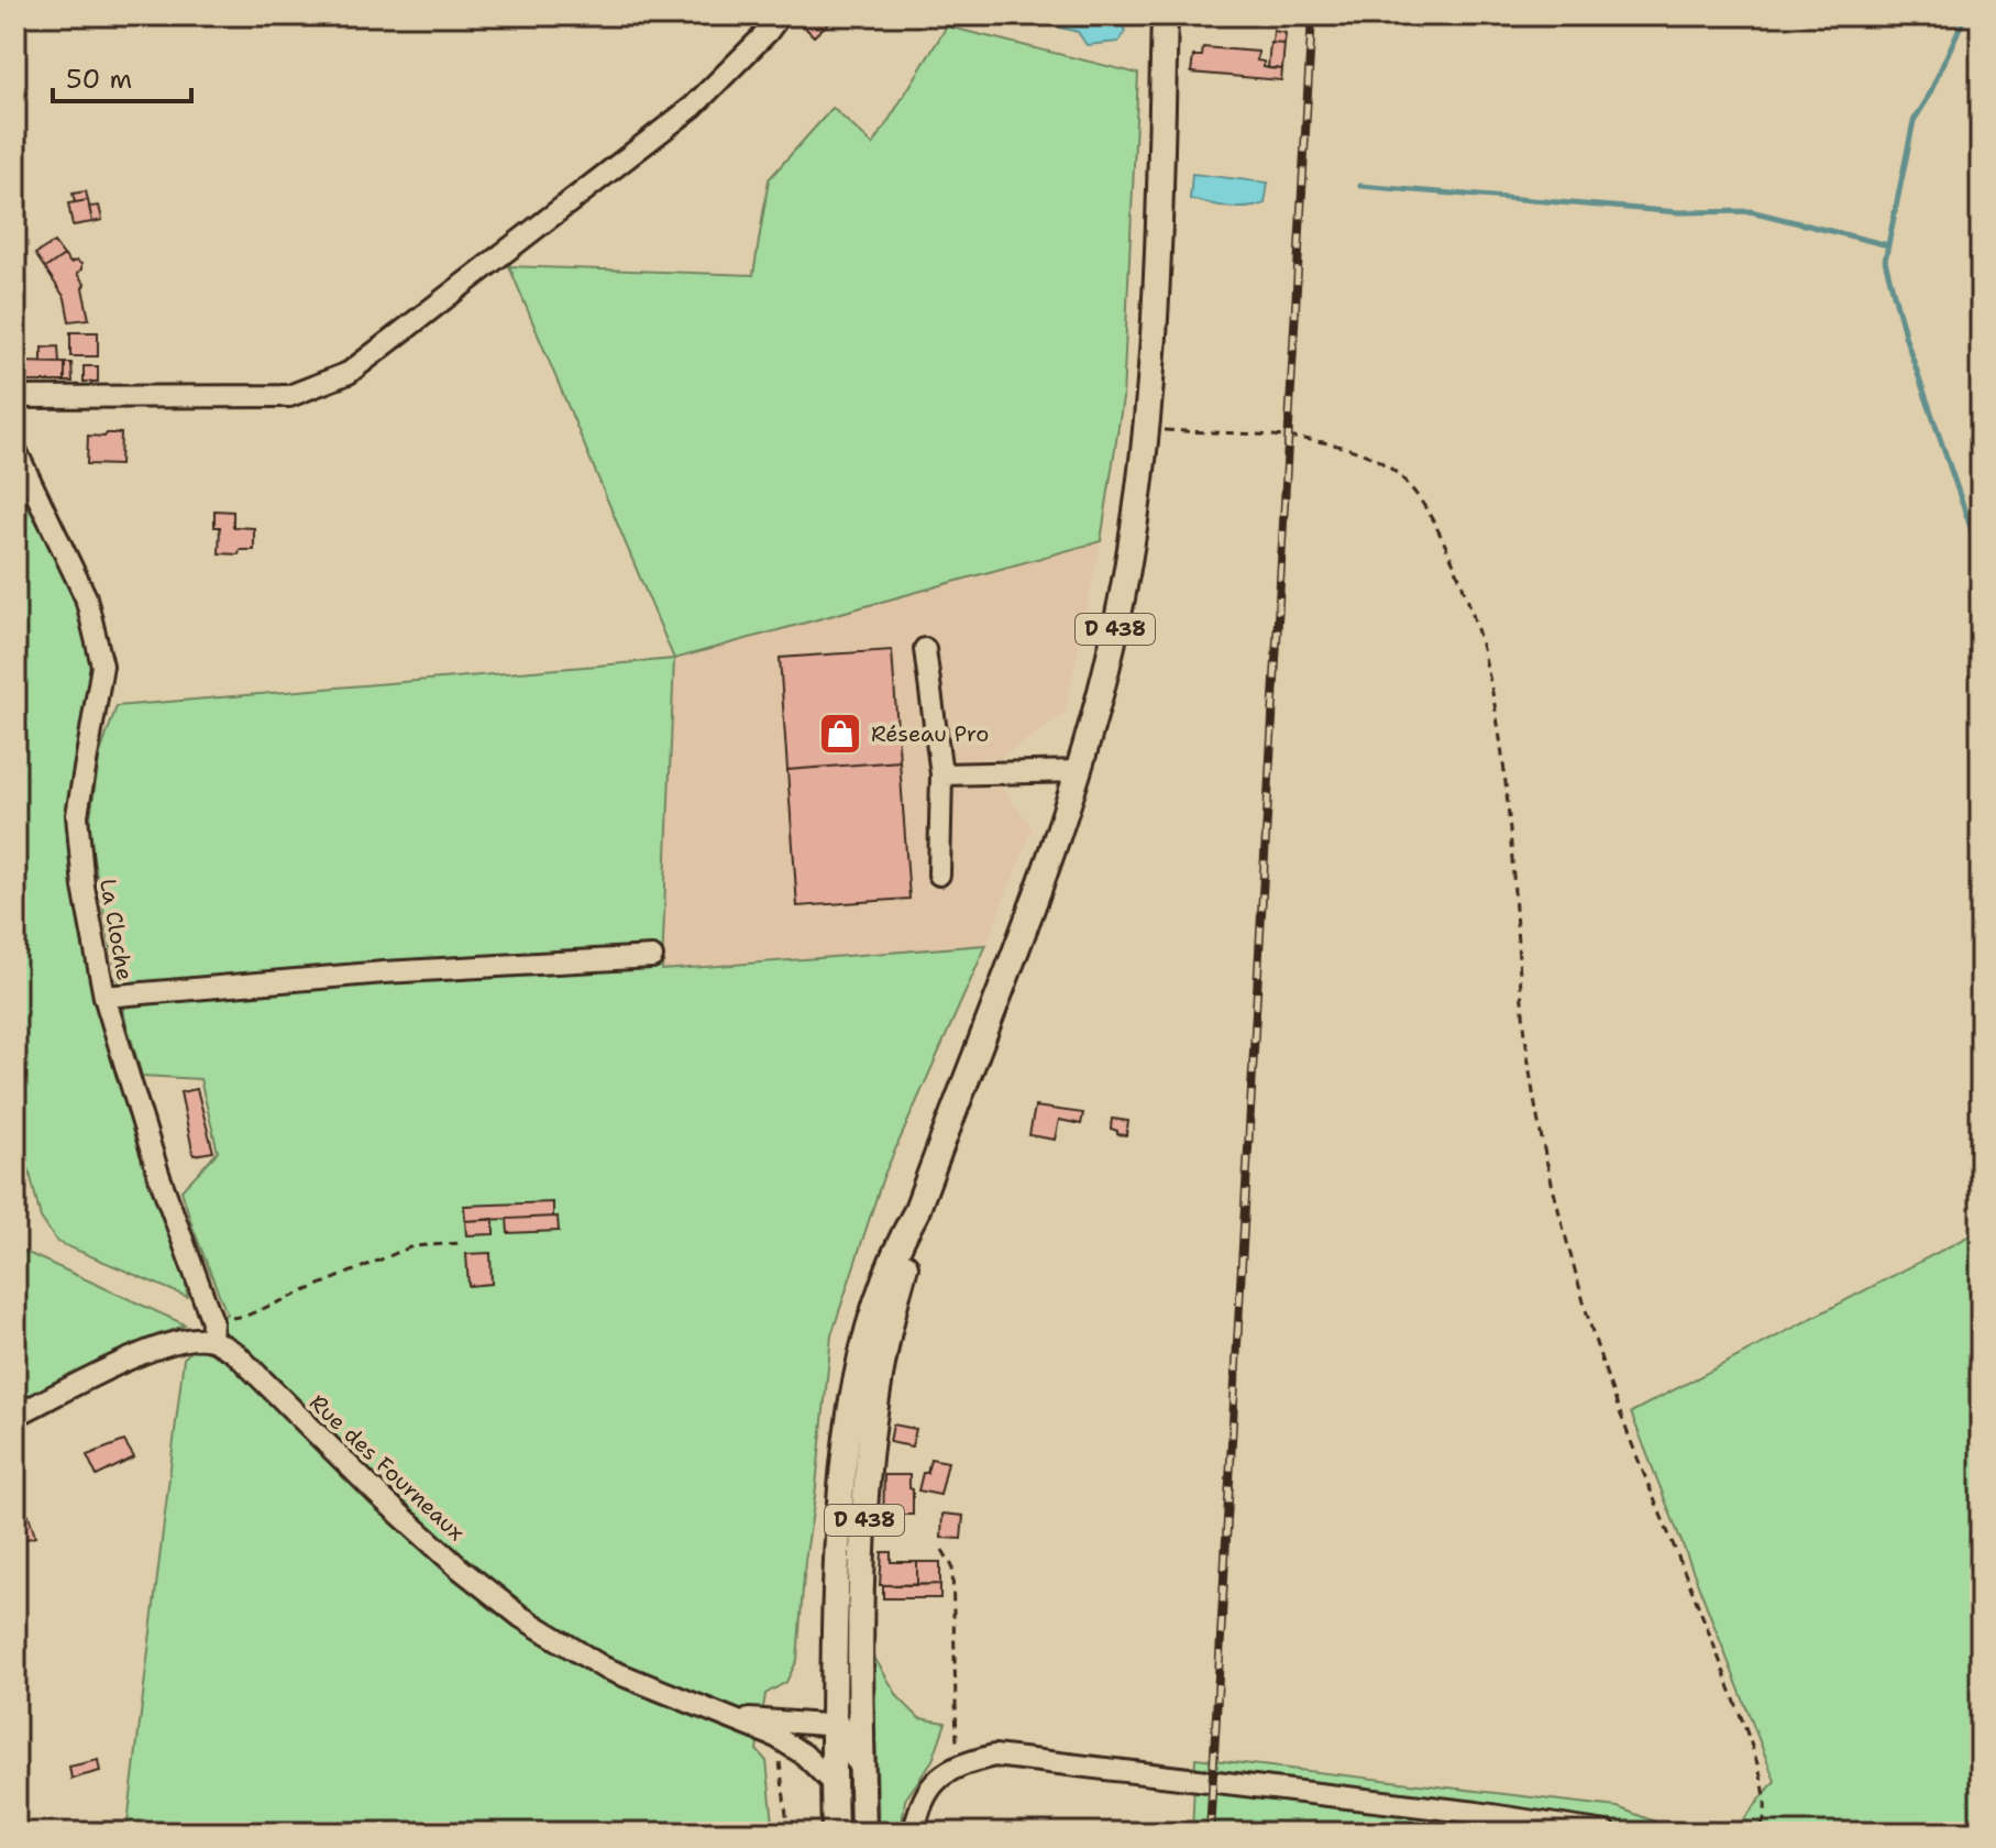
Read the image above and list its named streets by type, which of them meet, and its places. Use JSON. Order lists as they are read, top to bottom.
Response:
{
  "streets": {
    "main road": ["D 438"],
    "street": ["La Cloche", "Rue des Fourneaux"]
  },
  "crossings": [
    ["D 438", "Rue des Fourneaux"]
  ],
  "places": {
    "shop": ["Réseau Pro"]
  },
  "scale_bar": "50 m"
}
